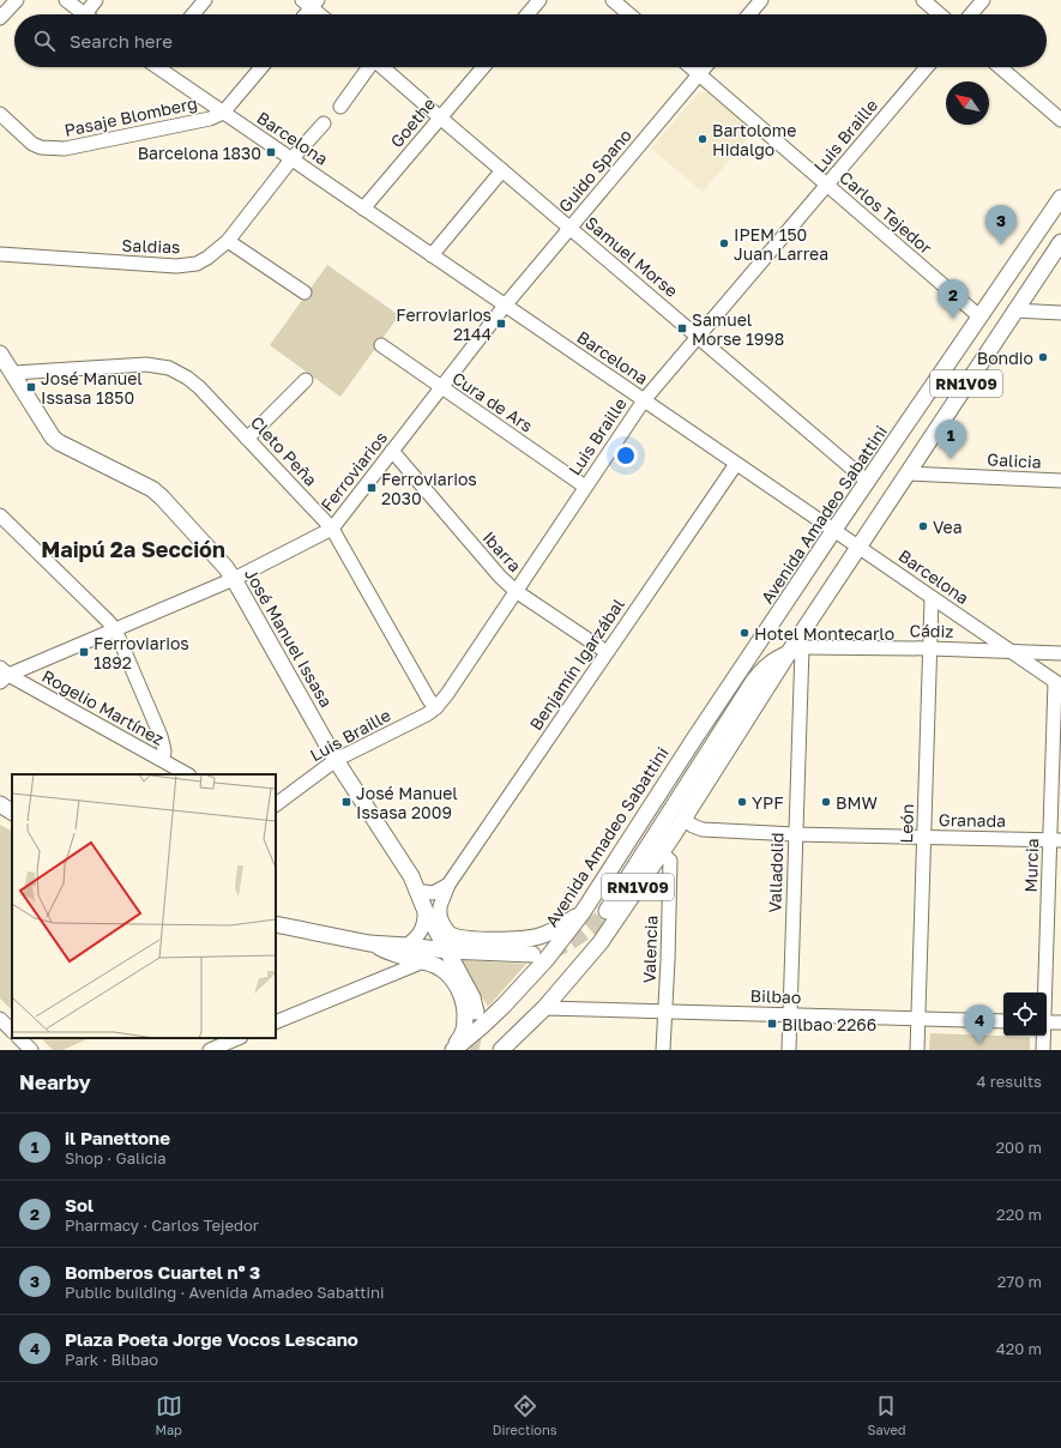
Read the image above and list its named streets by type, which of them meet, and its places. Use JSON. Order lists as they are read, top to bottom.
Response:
{
  "streets": {
    "main road": ["RN1V09", "Avenida Amadeo Sabattini", "José Manuel Issasa"],
    "street": [
      "Pasaje Blomberg",
      "Goethe",
      "Luis Braille",
      "Barcelona",
      "Guido Spano",
      "Carlos Tejedor",
      "Saldias",
      "Samuel Morse",
      "Cura de Ars",
      "Cleto Peña",
      "Galicia",
      "Ferroviarios",
      "Ibarra",
      "Cádiz",
      "Benjamín Igarzábal",
      "Rogelio Martínez",
      "Granada",
      "León",
      "Murcia",
      "Valladolid",
      "Valencia",
      "Bilbao"
    ]
  },
  "crossings": [
    ["Pasaje Blomberg", "Barcelona"],
    ["Goethe", "Barcelona"],
    ["Goethe", "Samuel Morse"],
    ["Luis Braille", "Barcelona"],
    ["Luis Braille", "Carlos Tejedor"],
    ["Luis Braille", "Samuel Morse"],
    ["Luis Braille", "Cura de Ars"],
    ["Luis Braille", "Cleto Peña"],
    ["Luis Braille", "Ibarra"],
    ["Luis Braille", "José Manuel Issasa"],
    ["Barcelona", "Guido Spano"],
    ["Barcelona", "Saldias"],
    ["Barcelona", "RN1V09"],
    ["Barcelona", "Ferroviarios"],
    ["Barcelona", "Avenida Amadeo Sabattini"],
    ["Barcelona", "Cádiz"],
    ["Barcelona", "Benjamín Igarzábal"],
    ["Barcelona", "León"],
    ["Barcelona", "Murcia"],
    ["Guido Spano", "Carlos Tejedor"],
    ["Guido Spano", "Samuel Morse"],
    ["Guido Spano", "Ferroviarios"],
    ["Carlos Tejedor", "Avenida Amadeo Sabattini"],
    ["Samuel Morse", "Avenida Amadeo Sabattini"],
    ["RN1V09", "Galicia"],
    ["RN1V09", "Cádiz"],
    ["RN1V09", "Granada"],
    ["RN1V09", "Valladolid"],
    ["RN1V09", "Valencia"],
    ["RN1V09", "Bilbao"],
    ["Cura de Ars", "Ferroviarios"],
    ["Cleto Peña", "Ferroviarios"],
    ["Cleto Peña", "José Manuel Issasa"],
    ["Ferroviarios", "Ibarra"],
    ["Ferroviarios", "José Manuel Issasa"],
    ["Ferroviarios", "Rogelio Martínez"],
    ["Ibarra", "Benjamín Igarzábal"],
    ["Cádiz", "León"],
    ["Cádiz", "Valladolid"],
    ["Granada", "León"],
    ["Granada", "Murcia"],
    ["Granada", "Valladolid"],
    ["León", "Bilbao"],
    ["Valladolid", "Bilbao"],
    ["Valencia", "Bilbao"]
  ],
  "districts": ["Maipú 2ª Sección"],
  "places": {
    "other": [
      "Bartolome Hidalgo",
      "IPEM 150 Juan Larrea",
      "Bondio",
      "Vea",
      "Hotel Montecarlo",
      "YPF",
      "BMW"
    ],
    "transit": [
      "Barcelona 1830",
      "Ferroviarios 2144",
      "Samuel Morse 1998",
      "José Manuel Issasa 1850",
      "Ferroviarios 2030",
      "Ferroviarios 1892",
      "José Manuel Issasa 2009",
      "Bilbao 2266"
    ]
  },
  "north": "top left",
  "page": {
    "search": "Search here",
    "pins": [
      "3",
      "2",
      "1",
      "4"
    ],
    "heading": ["Nearby", "4 results"],
    "list": [
      {
        "mark": "1",
        "name": "il Panettone",
        "note": "Shop · Galicia",
        "value": "200 m"
      },
      {
        "mark": "2",
        "name": "Sol",
        "note": "Pharmacy · Carlos Tejedor",
        "value": "220 m"
      },
      {
        "mark": "3",
        "name": "Bomberos Cuartel nº 3",
        "note": "Public building · Avenida Amadeo Sabattini",
        "value": "270 m"
      },
      {
        "mark": "4",
        "name": "Plaza Poeta Jorge Vocos Lescano",
        "note": "Park · Bilbao",
        "value": "420 m"
      }
    ],
    "nav": ["Map", "Directions", "Saved"]
  }
}
